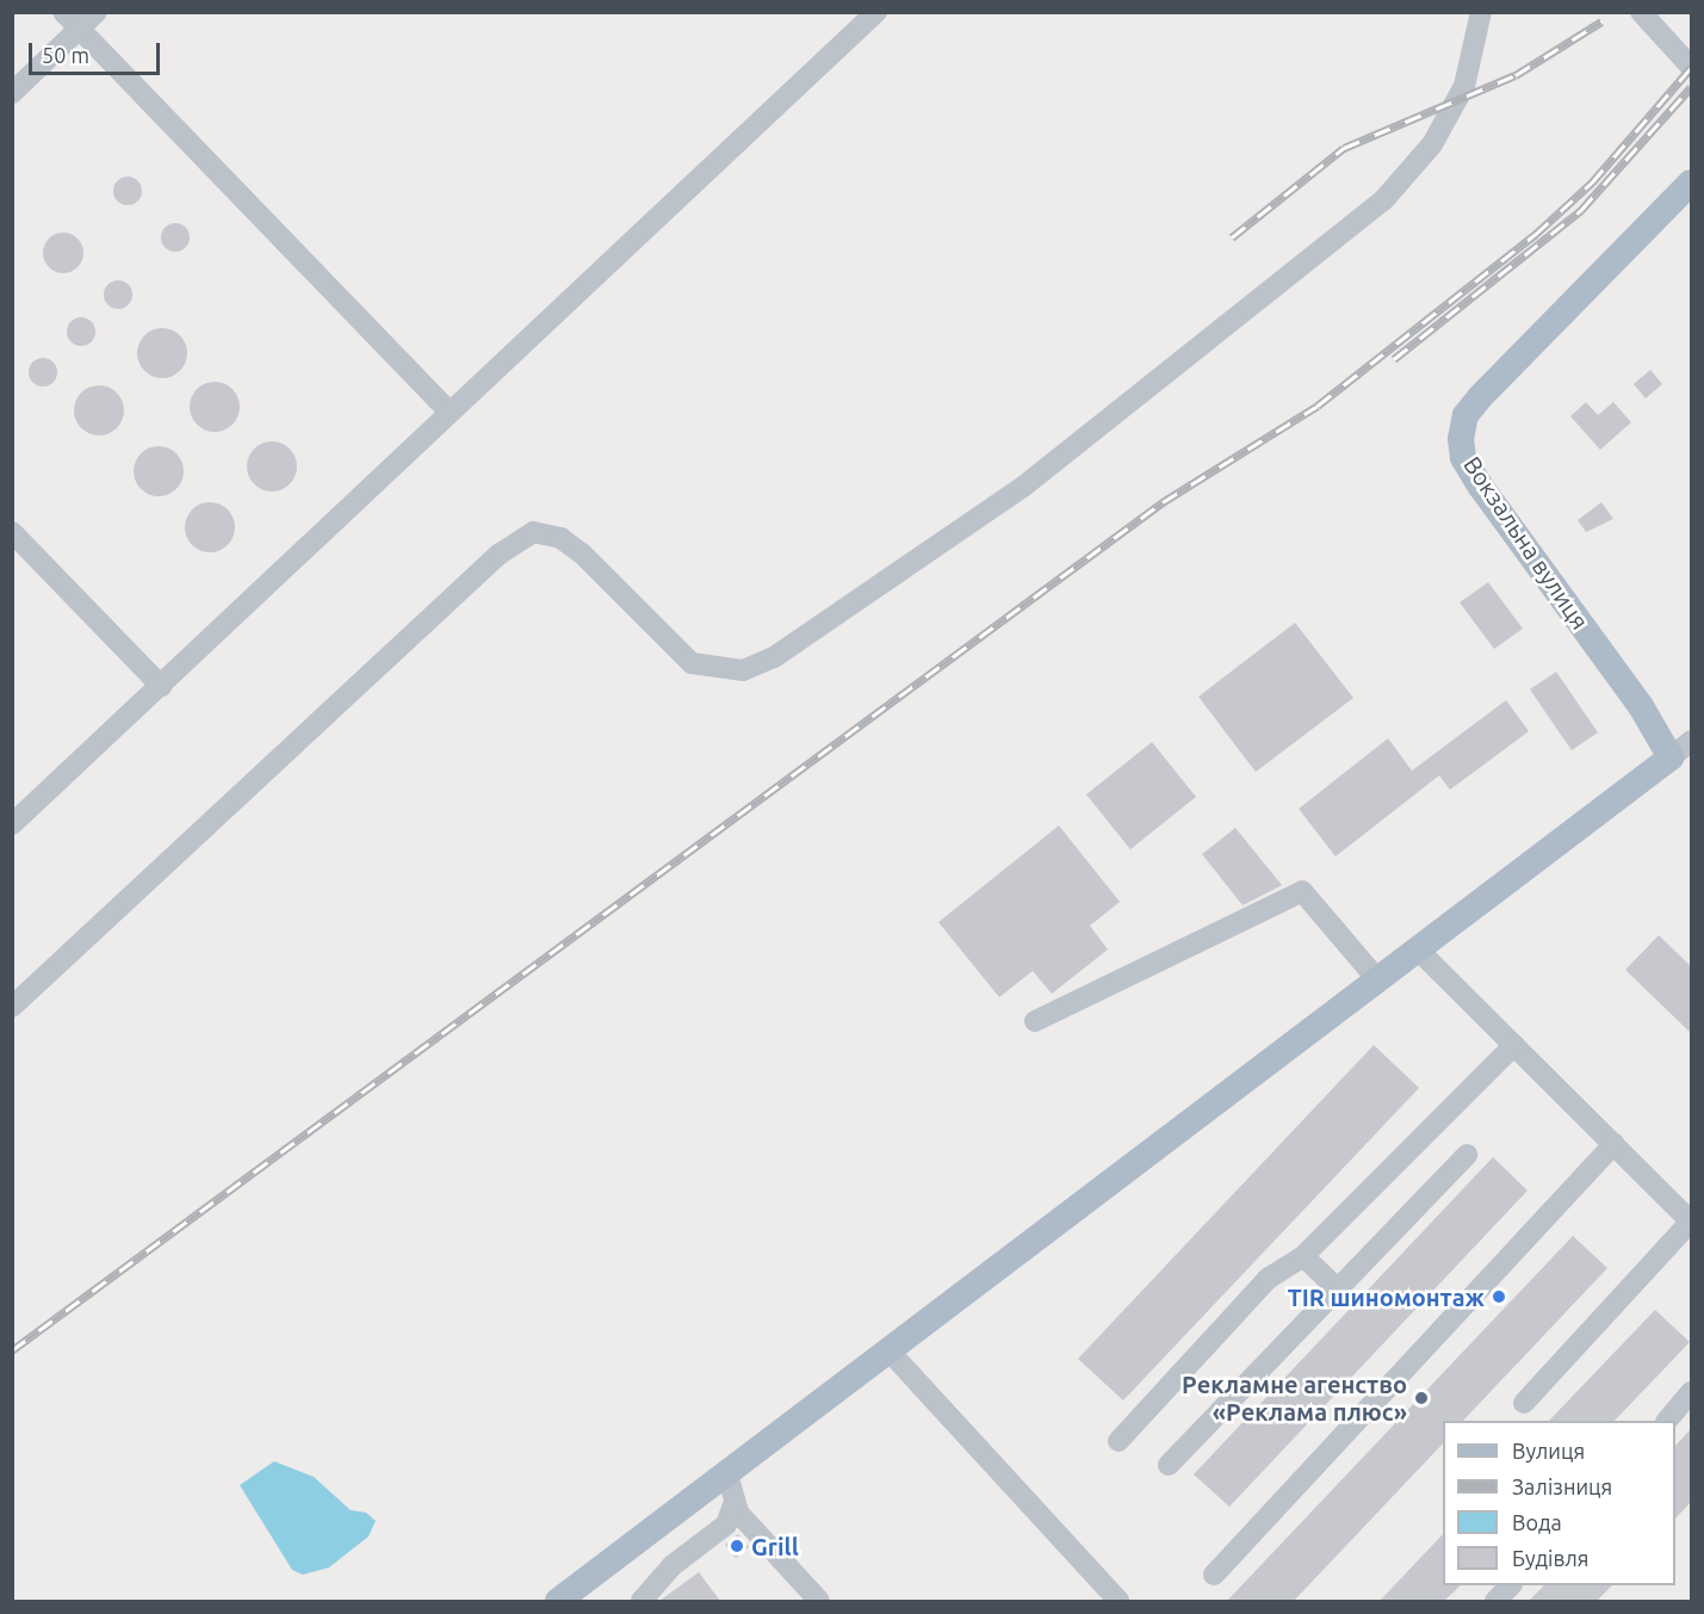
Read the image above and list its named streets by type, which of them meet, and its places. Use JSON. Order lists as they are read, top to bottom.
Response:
{
  "streets": {
    "main road": ["Вокзальна вулиця"]
  },
  "places": ["TIR шиномонтаж", "Рекламне агенство «Реклама плюс»", "Grill"],
  "legend": [
    "Вулиця",
    "Залізниця",
    "Вода",
    "Будівля"
  ],
  "scale_bar": "50 m"
}
